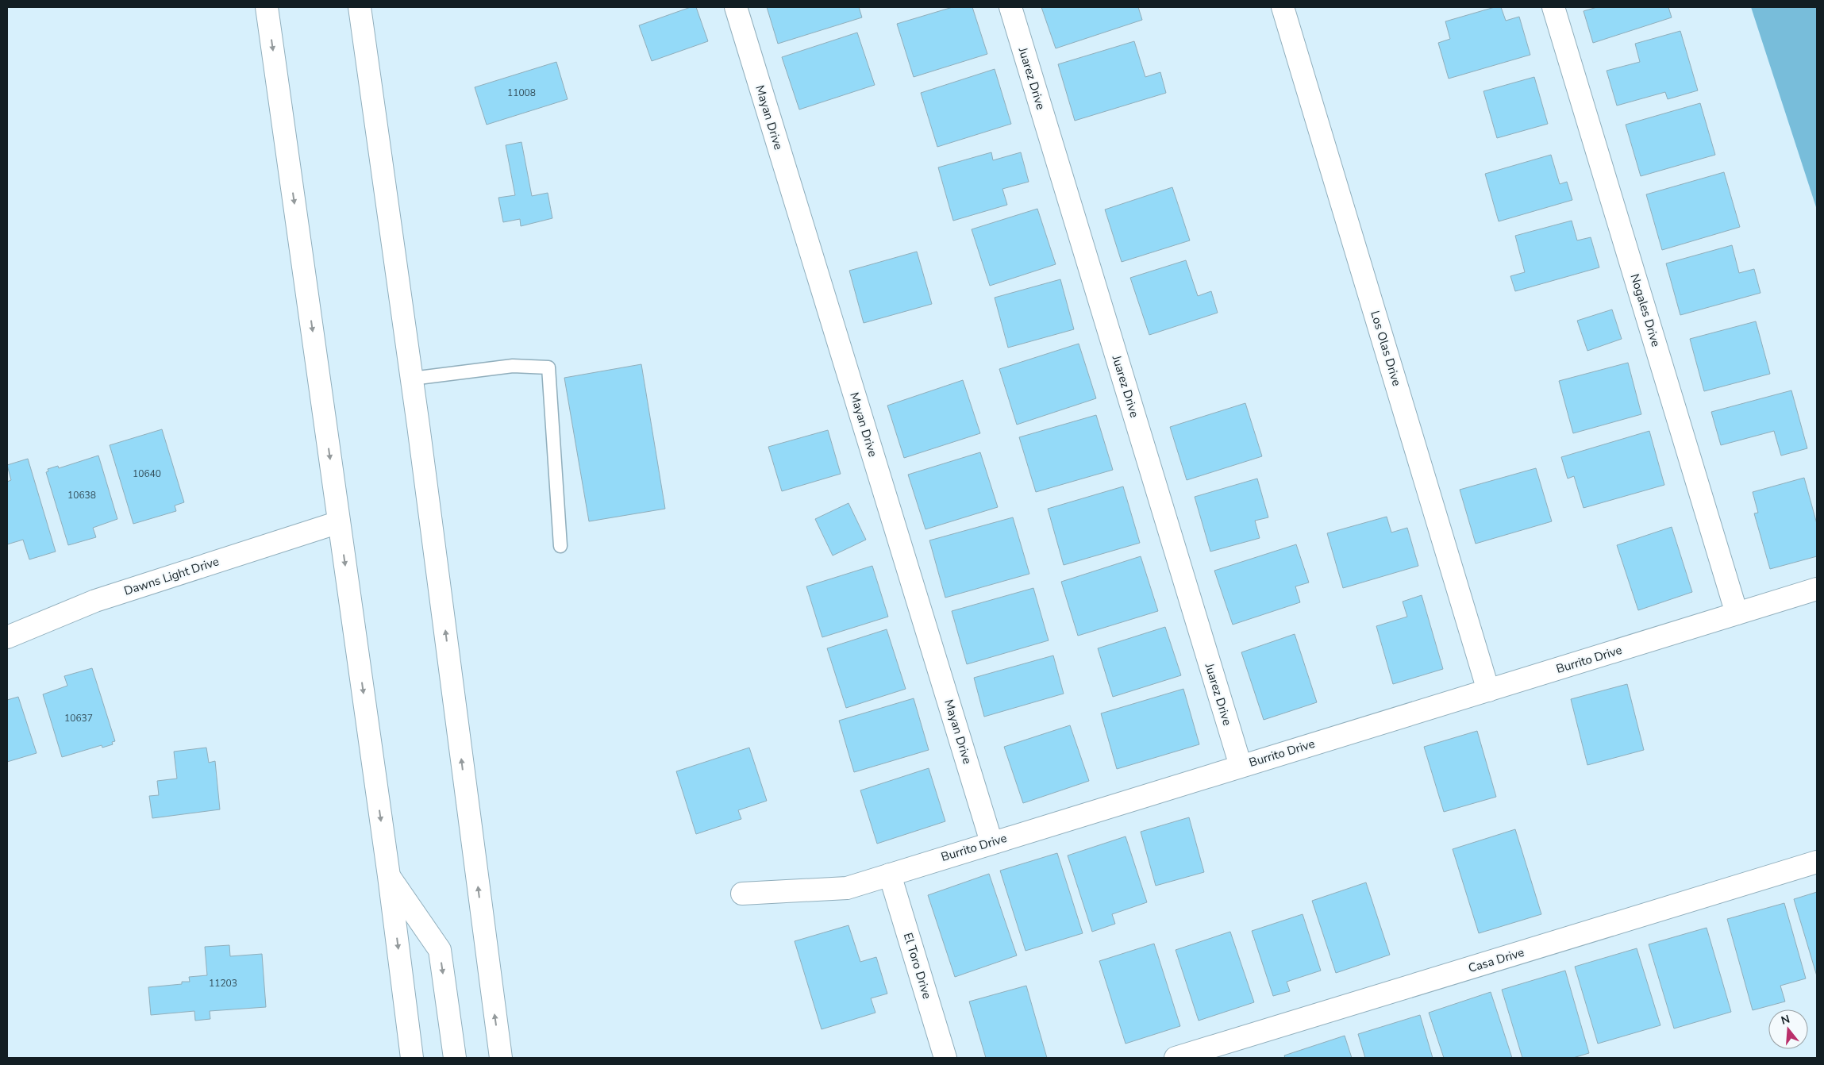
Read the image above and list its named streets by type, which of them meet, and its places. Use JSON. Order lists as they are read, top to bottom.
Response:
{
  "streets": {
    "street": [
      "Juarez Drive",
      "Mayan Drive",
      "Nogales Drive",
      "Los Olas Drive",
      "Dawns Light Drive",
      "Burrito Drive",
      "Casa Drive",
      "El Toro Drive"
    ]
  },
  "crossings": [
    ["Juarez Drive", "Burrito Drive"],
    ["Mayan Drive", "Burrito Drive"],
    ["Nogales Drive", "Burrito Drive"],
    ["Los Olas Drive", "Burrito Drive"],
    ["Burrito Drive", "El Toro Drive"]
  ],
  "house_numbers": [
    "11008",
    "10640",
    "10638",
    "10637",
    "11203"
  ],
  "north": "top"
}
